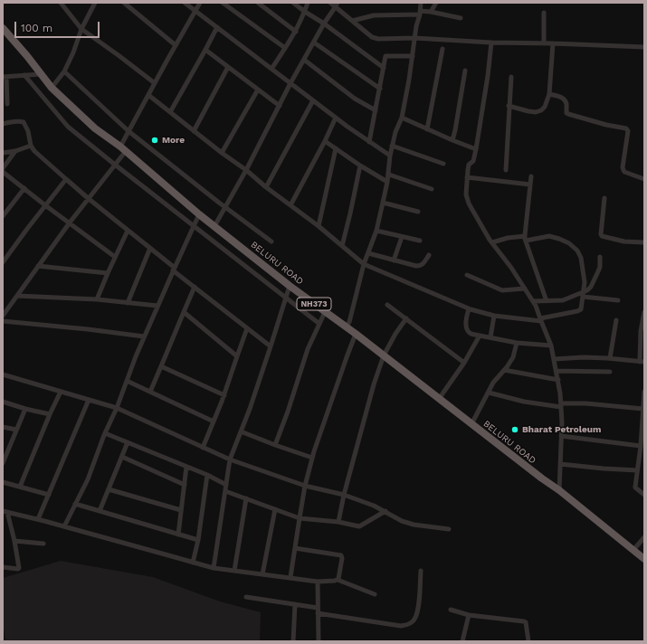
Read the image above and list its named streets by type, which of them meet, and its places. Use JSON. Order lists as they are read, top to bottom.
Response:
{
  "streets": {
    "highway": ["BELURU ROAD", "NH373"]
  },
  "places": ["More", "Bharat Petroleum"],
  "scale_bar": "100 m"
}
